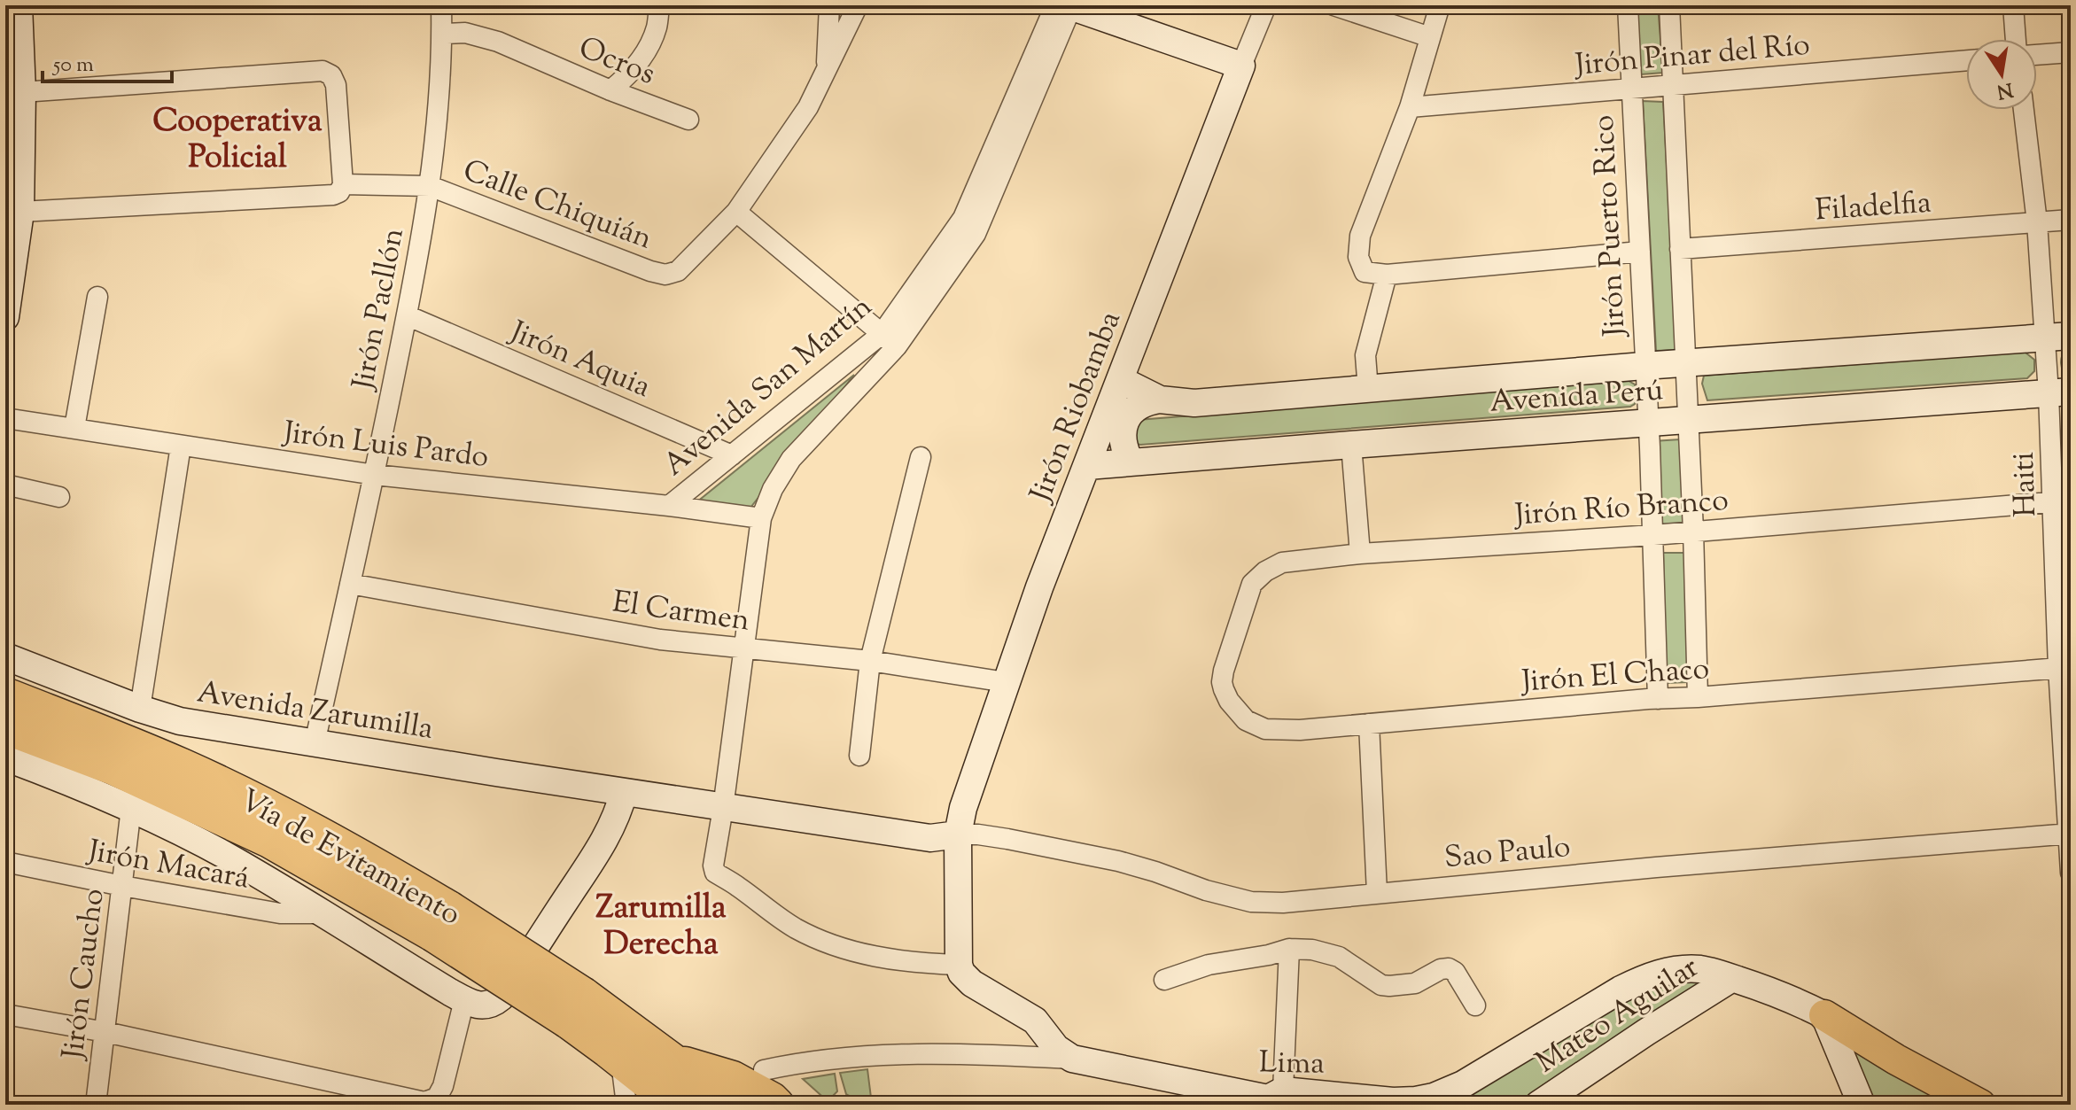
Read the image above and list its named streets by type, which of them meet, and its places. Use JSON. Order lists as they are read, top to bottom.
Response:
{
  "streets": {
    "highway": ["Vía de Evitamiento"],
    "main road": [
      "Avenida Perú",
      "Jirón Riobamba",
      "Avenida Zarumilla",
      "Mateo Aguilar",
      "Lima"
    ],
    "street": [
      "Jirón Pinar del Río",
      "Ocros",
      "Calle Chiquián",
      "Filadelfia",
      "Jirón Puerto Rico",
      "Jirón Pacllón",
      "Jirón Aquia",
      "Avenida San Martín",
      "Jirón Luis Pardo",
      "Haiti",
      "Jirón Río Branco",
      "El Carmen",
      "Jirón El Chaco",
      "Sao Paulo",
      "Jirón Macará",
      "Jirón Caucho"
    ]
  },
  "crossings": [
    ["Jirón Pinar del Río", "Jirón Puerto Rico"],
    ["Ocros", "Jirón Pacllón"],
    ["Calle Chiquián", "Jirón Pacllón"],
    ["Filadelfia", "Haiti"],
    ["Jirón Puerto Rico", "Avenida Perú"],
    ["Jirón Puerto Rico", "Jirón Río Branco"],
    ["Jirón Puerto Rico", "Jirón El Chaco"],
    ["Jirón Pacllón", "Jirón Aquia"],
    ["Jirón Pacllón", "Jirón Luis Pardo"],
    ["Jirón Pacllón", "El Carmen"],
    ["Jirón Pacllón", "Avenida Zarumilla"],
    ["Jirón Aquia", "Avenida San Martín"],
    ["Avenida San Martín", "Jirón Riobamba"],
    ["Avenida San Martín", "Jirón Luis Pardo"],
    ["Avenida San Martín", "El Carmen"],
    ["Avenida San Martín", "Avenida Zarumilla"],
    ["Avenida Perú", "Jirón Riobamba"],
    ["Avenida Perú", "Haiti"],
    ["Jirón Riobamba", "El Carmen"],
    ["Jirón Riobamba", "Avenida Zarumilla"],
    ["Jirón Riobamba", "Sao Paulo"],
    ["Haiti", "Jirón Río Branco"],
    ["Haiti", "Jirón El Chaco"],
    ["Haiti", "Sao Paulo"],
    ["Jirón Río Branco", "Jirón El Chaco"],
    ["Avenida Zarumilla", "Sao Paulo"],
    ["Jirón Macará", "Jirón Caucho"],
    ["Mateo Aguilar", "Lima"]
  ],
  "districts": ["Cooperativa Policial", "Zarumilla Derecha"],
  "scale_bar": "50 m",
  "north": "bottom"
}
